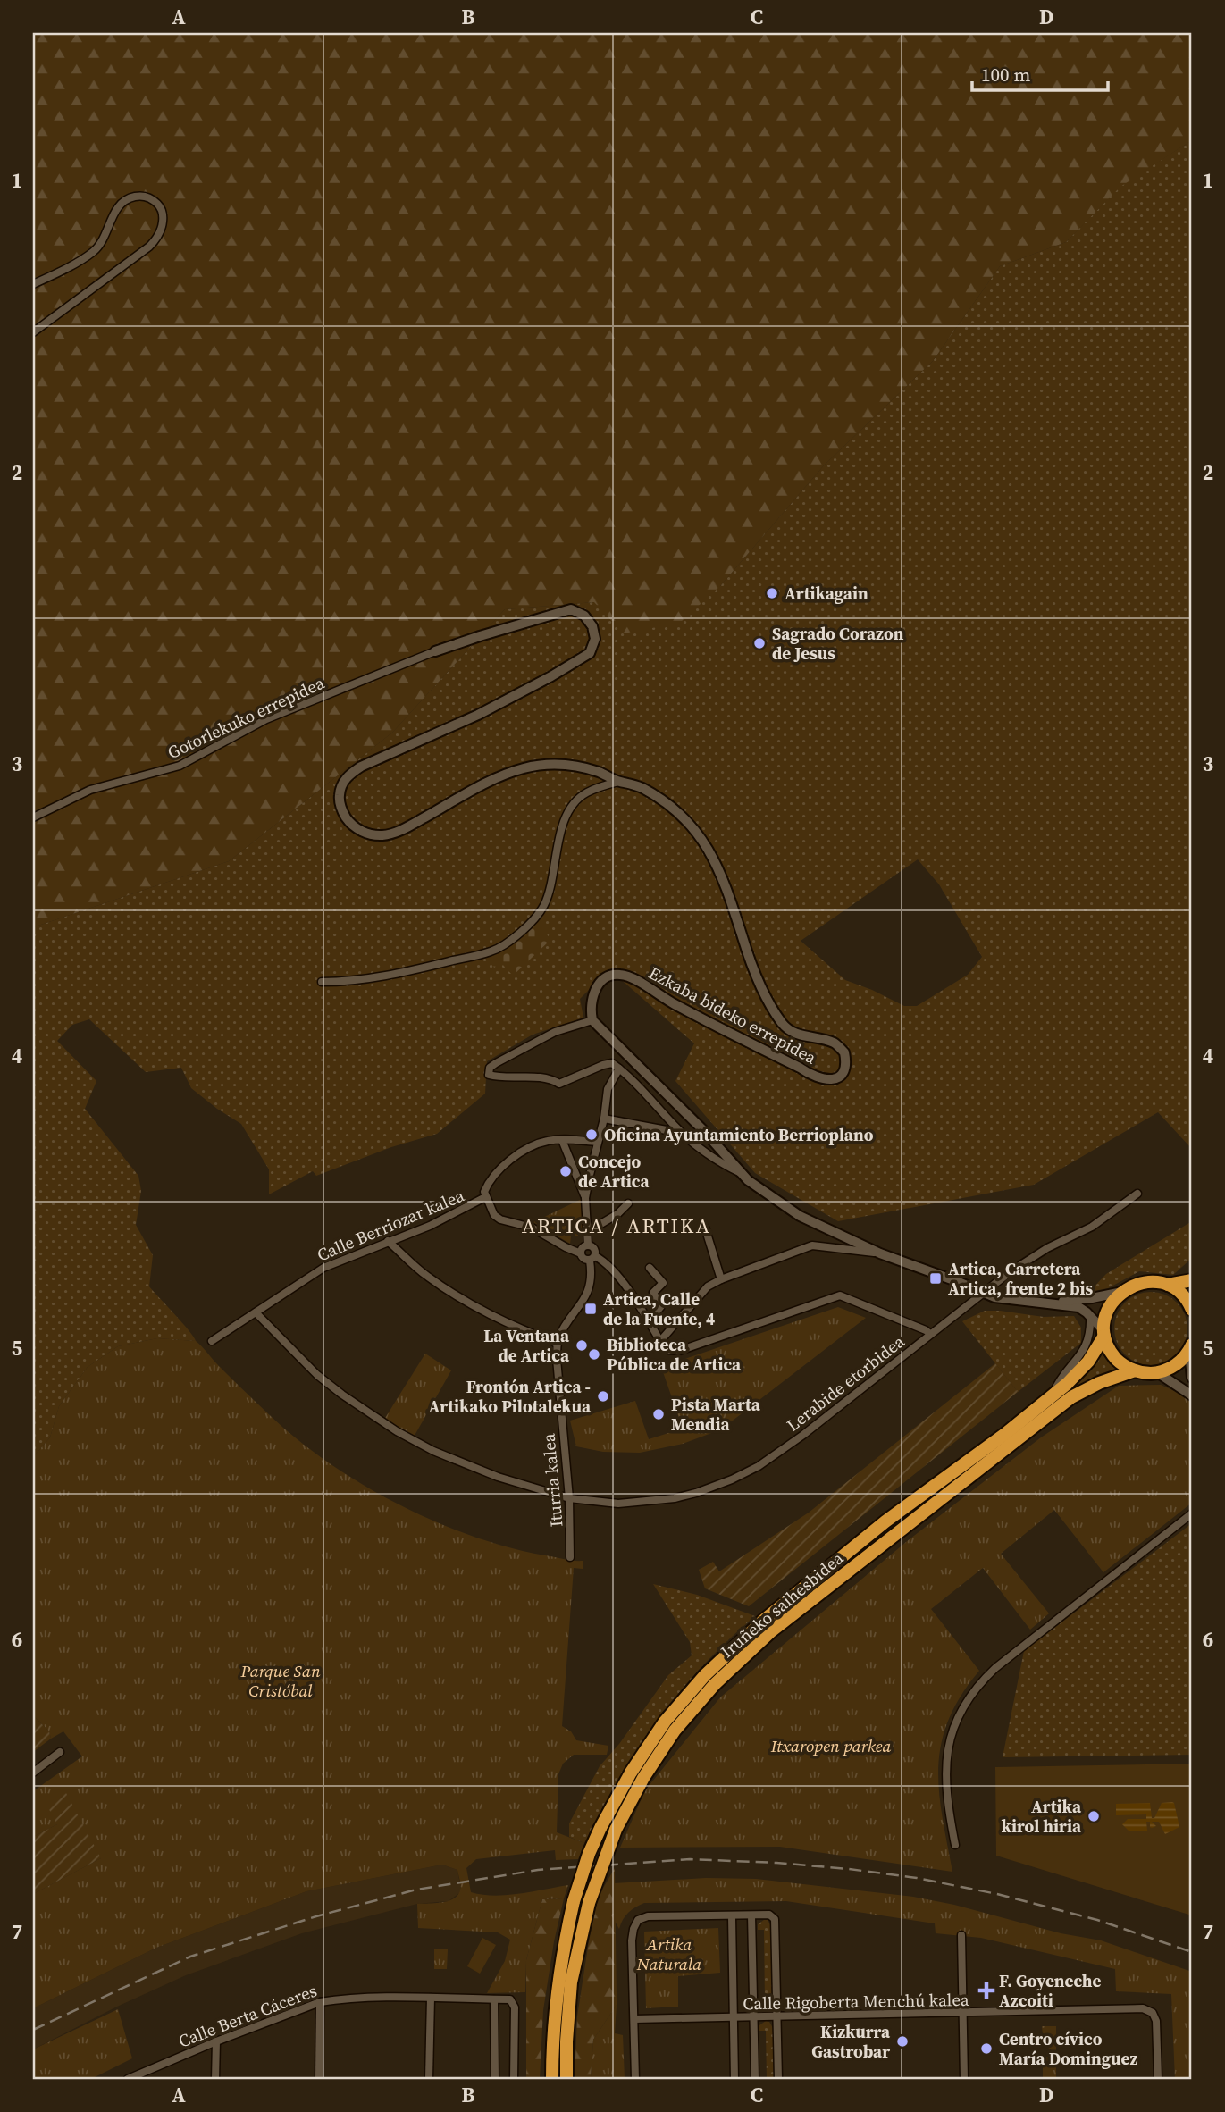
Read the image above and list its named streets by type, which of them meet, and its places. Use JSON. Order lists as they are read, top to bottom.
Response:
{
  "streets": {
    "highway": ["Iruñeko saihesbidea"],
    "street": [
      "Gotorlekuko errepidea",
      "Ezkaba bideko errepidea",
      "Calle Berriozar kalea",
      "Lerabide etorbidea",
      "Iturria kalea",
      "Calle Rigoberta Menchú kalea",
      "Calle Berta Cáceres"
    ]
  },
  "crossings": [
    ["Gotorlekuko errepidea", "Ezkaba bideko errepidea"],
    ["Calle Berriozar kalea", "Lerabide etorbidea"],
    ["Lerabide etorbidea", "Iturria kalea"]
  ],
  "districts": ["ARTICA / ARTIKA"],
  "parks": ["Parque San Cristóbal", "Itxaropen parkea", "Artika Naturala"],
  "places": {
    "other": [
      "Artikagain",
      "Sagrado Corazon de Jesus",
      "Oficina Ayuntamiento Berrioplano",
      "Concejo de Artica",
      "La Ventana de Artica",
      "Biblioteca Pública de Artica",
      "Frontón Artica - Artikako Pilotalekua",
      "Pista Marta Mendia",
      "Artika kirol hiria",
      "Kizkurra Gastrobar",
      "Centro cívico María Dominguez"
    ],
    "transit": ["Artica, Carretera Artica, frente 2 bis", "Artica, Calle de la Fuente, 4"],
    "health": ["F. Goyeneche Azcoiti"]
  },
  "scale_bar": "100 m",
  "grid": {
    "columns": [
      "A",
      "B",
      "C",
      "D"
    ],
    "rows": [
      "1",
      "2",
      "3",
      "4",
      "5",
      "6",
      "7"
    ]
  }
}
